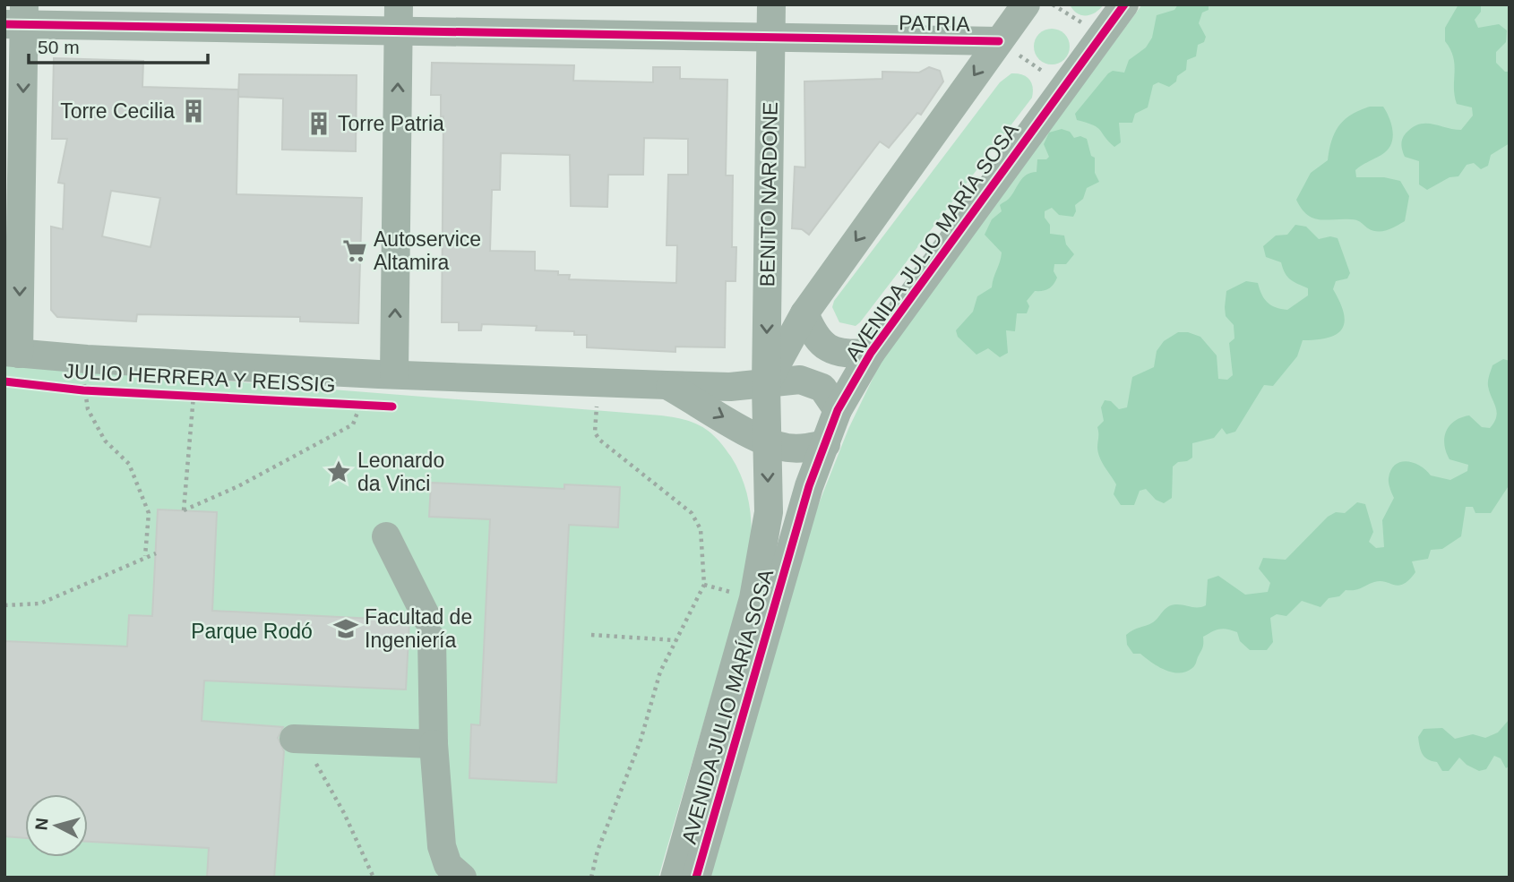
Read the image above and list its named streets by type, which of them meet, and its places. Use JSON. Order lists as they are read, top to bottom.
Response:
{
  "streets": {
    "street": [
      "PATRIA",
      "BENITO NARDONE",
      "AVENIDA JULIO MARÍA SOSA",
      "JULIO HERRERA Y REISSIG"
    ]
  },
  "crossings": [
    ["PATRIA", "BENITO NARDONE"],
    ["PATRIA", "AVENIDA JULIO MARÍA SOSA"],
    ["BENITO NARDONE", "AVENIDA JULIO MARÍA SOSA"],
    ["BENITO NARDONE", "JULIO HERRERA Y REISSIG"],
    ["AVENIDA JULIO MARÍA SOSA", "JULIO HERRERA Y REISSIG"]
  ],
  "one_way": ["BENITO NARDONE"],
  "parks": ["Parque Rodó"],
  "places": {
    "building": ["Torre Cecilia", "Torre Patria"],
    "supermarket": ["Autoservice Altamira"],
    "place": ["Leonardo da Vinci"],
    "school or university": ["Facultad de Ingeniería"]
  },
  "scale_bar": "50 m",
  "north": "left"
}
